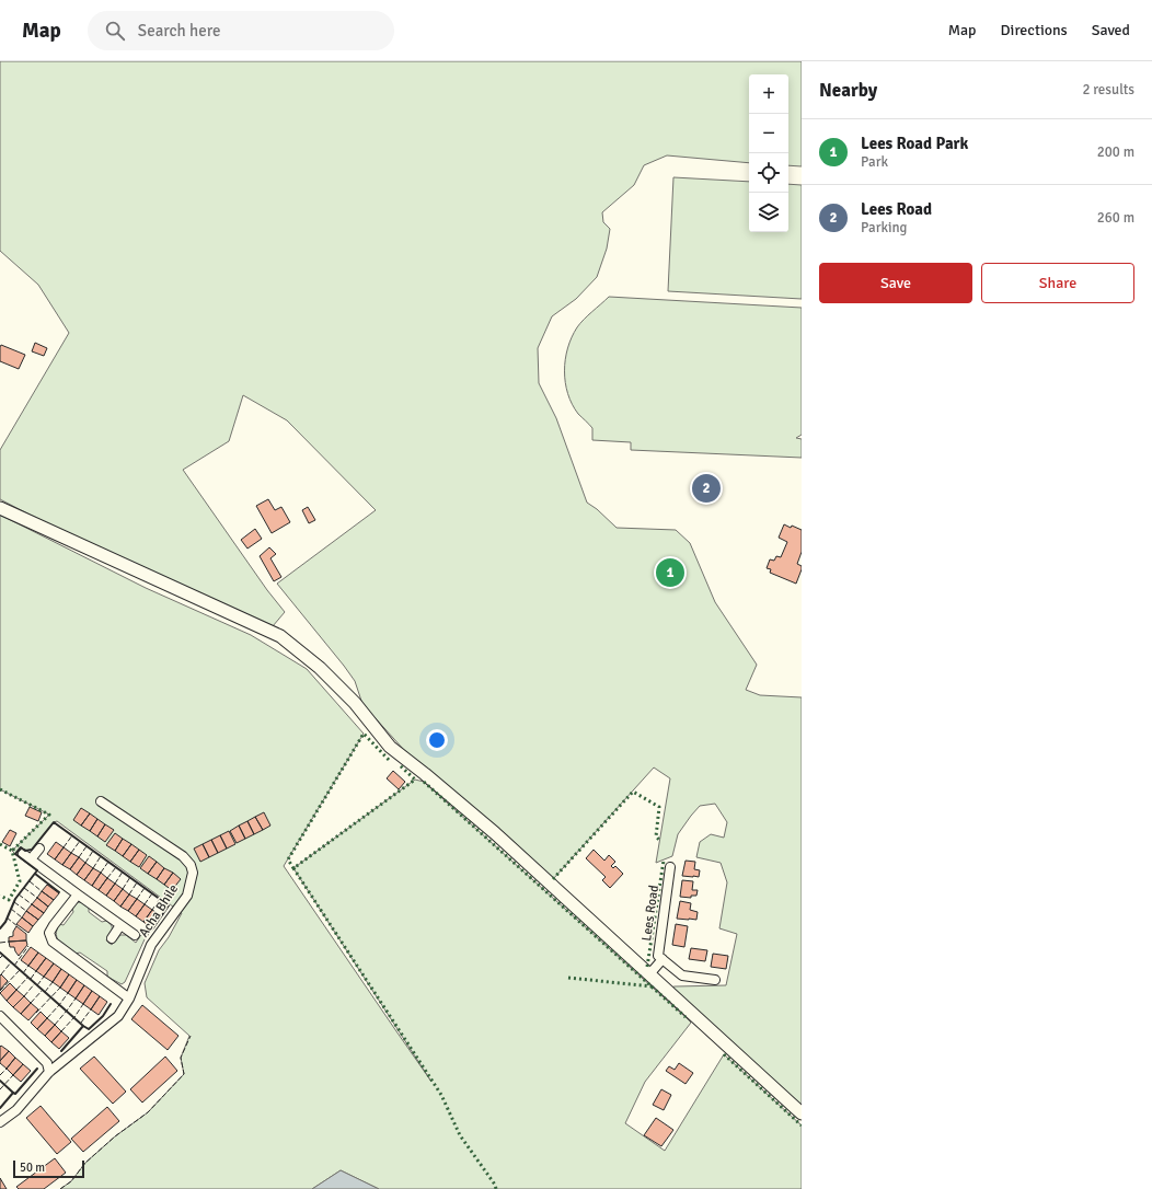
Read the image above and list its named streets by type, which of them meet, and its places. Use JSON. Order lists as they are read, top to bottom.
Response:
{
  "streets": {
    "street": ["Acha Bhile", "Lees Road"]
  },
  "scale_bar": "50 m",
  "page": {
    "header": "Map",
    "search": "Search here",
    "nav": ["Map", "Directions", "Saved"],
    "heading": ["Nearby", "2 results"],
    "map_buttons": ["+", "−"],
    "list": [
      {
        "mark": "1",
        "name": "Lees Road Park",
        "note": "Park",
        "value": "200 m"
      },
      {
        "mark": "2",
        "name": "Lees Road",
        "note": "Parking",
        "value": "260 m"
      }
    ],
    "buttons": ["Save", "Share"],
    "pins": ["2", "1"],
    "scale": "50 m"
  }
}
